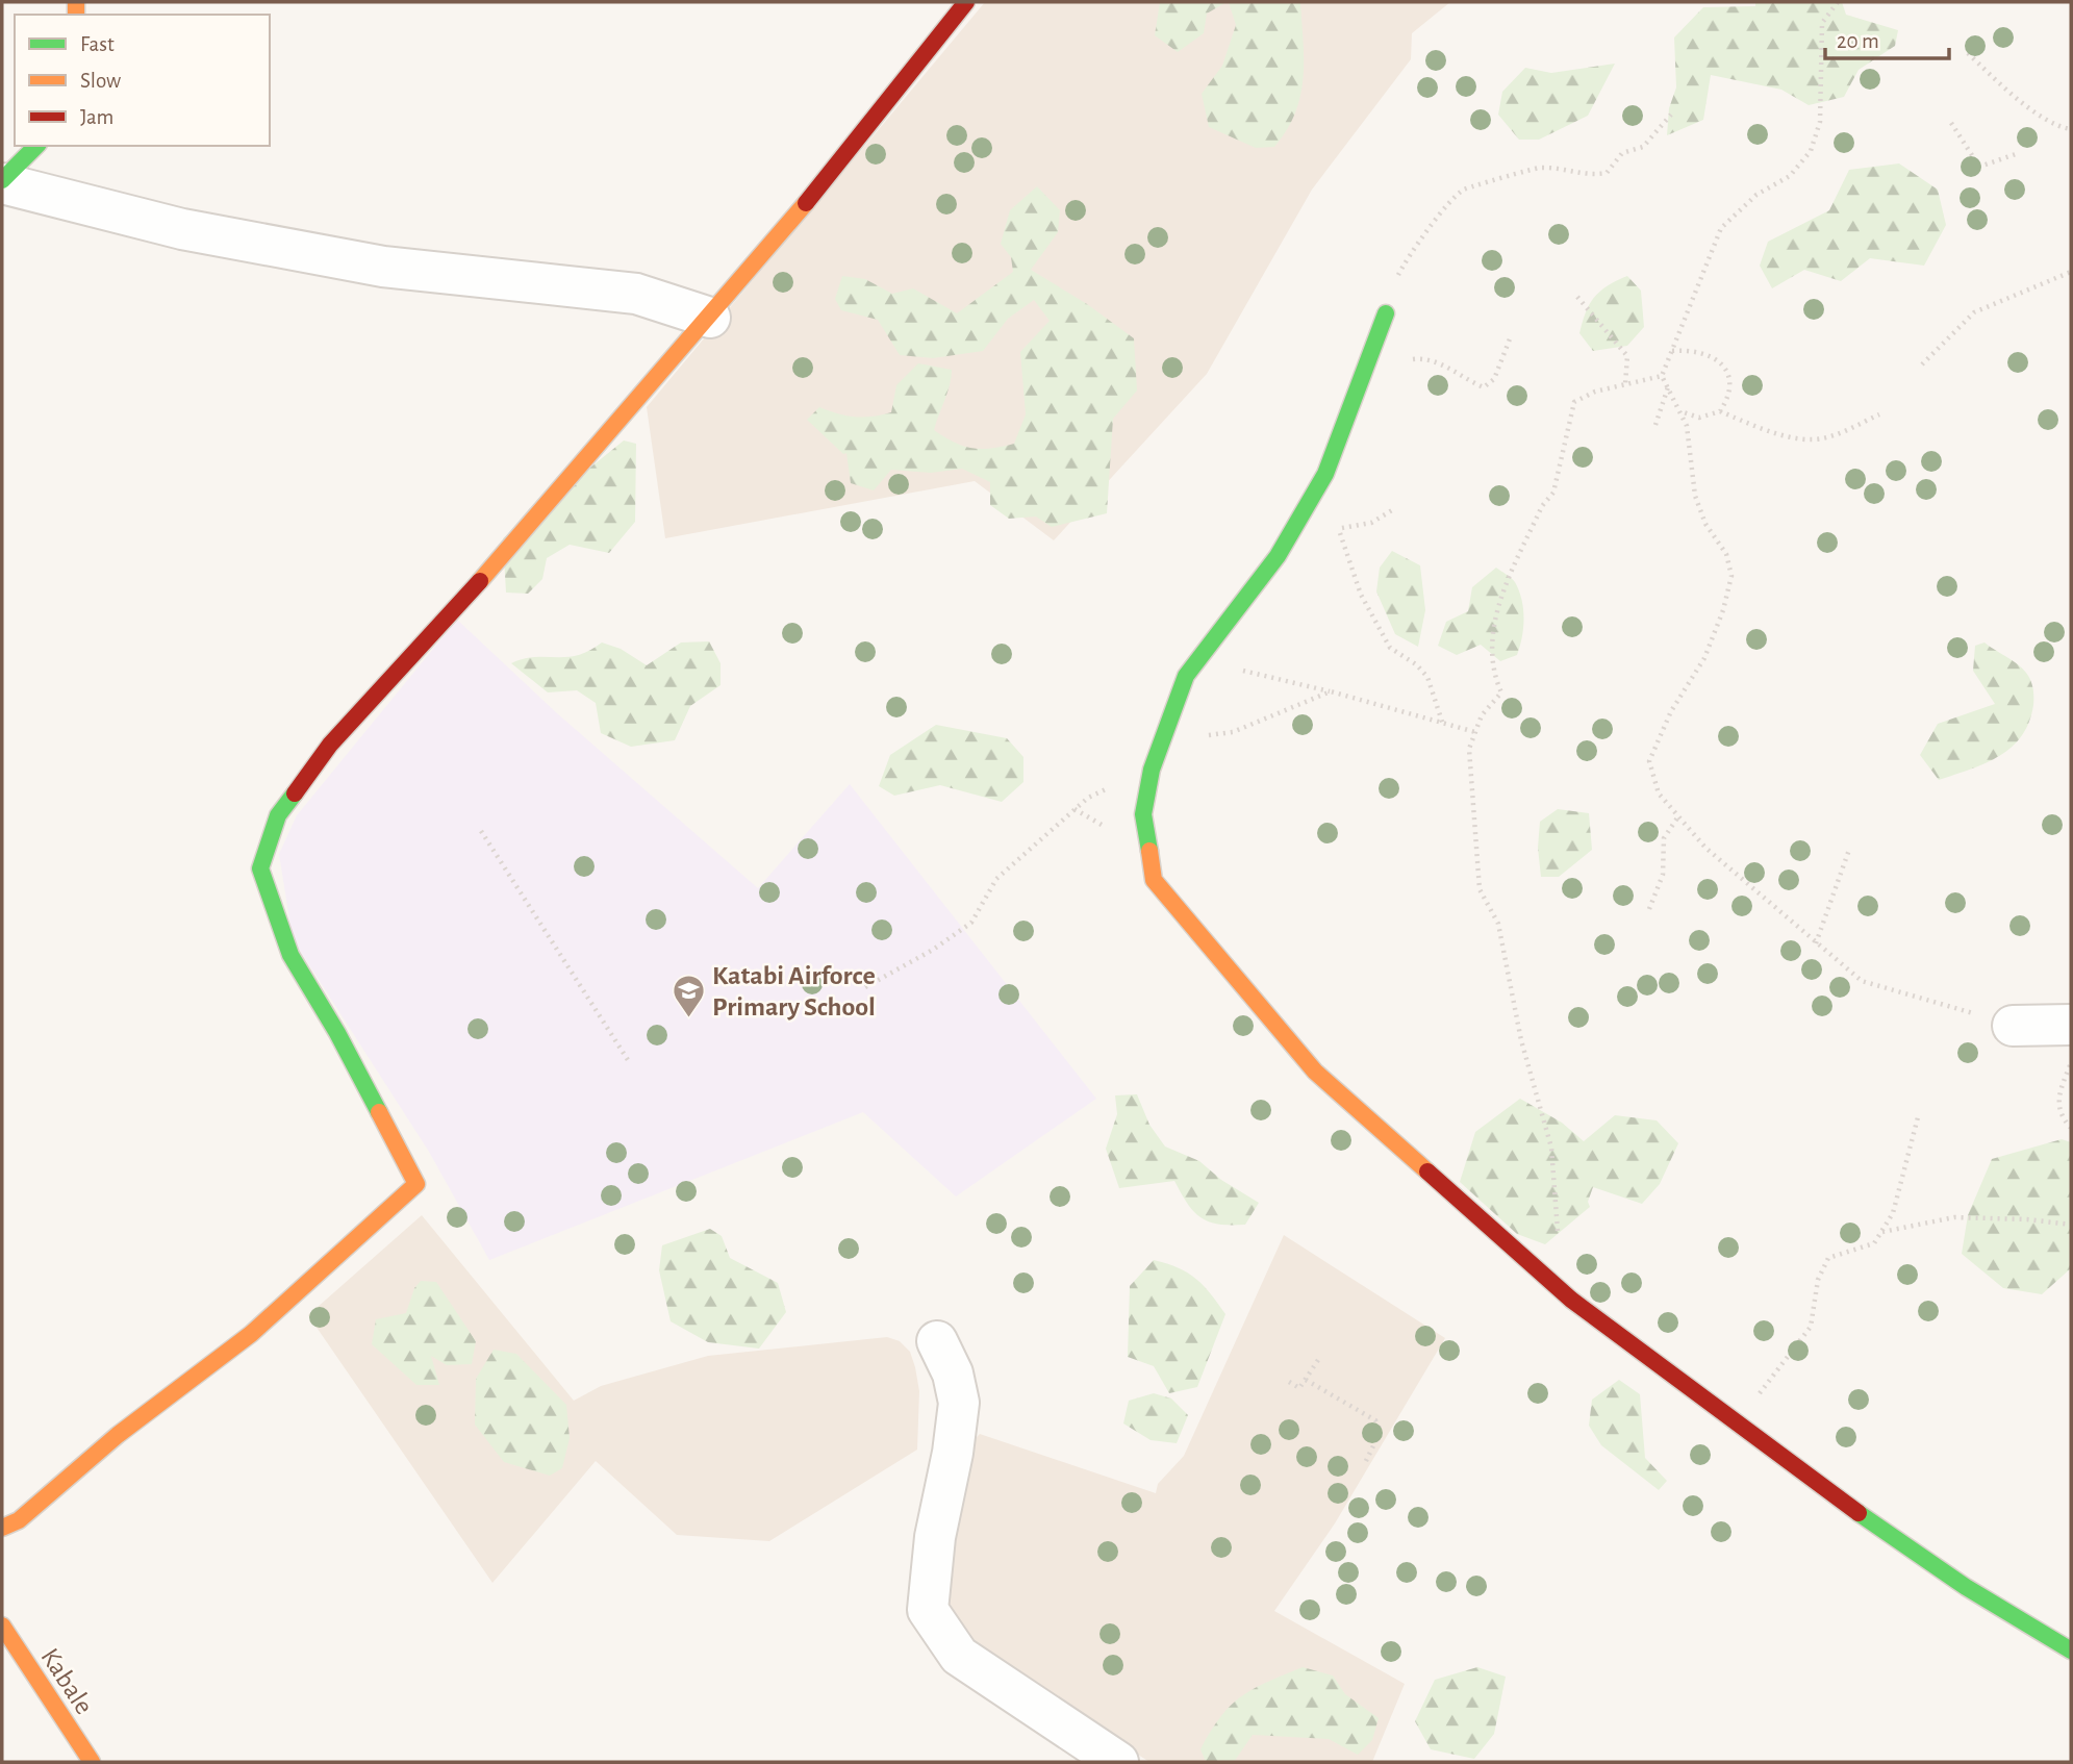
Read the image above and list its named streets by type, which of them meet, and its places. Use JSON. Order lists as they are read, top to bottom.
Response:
{
  "streets": {
    "street": ["Kabale"]
  },
  "places": {
    "school or university": ["Katabi Airforce Primary School"]
  },
  "legend": ["Fast", "Slow", "Jam"],
  "scale_bar": "20 m"
}
